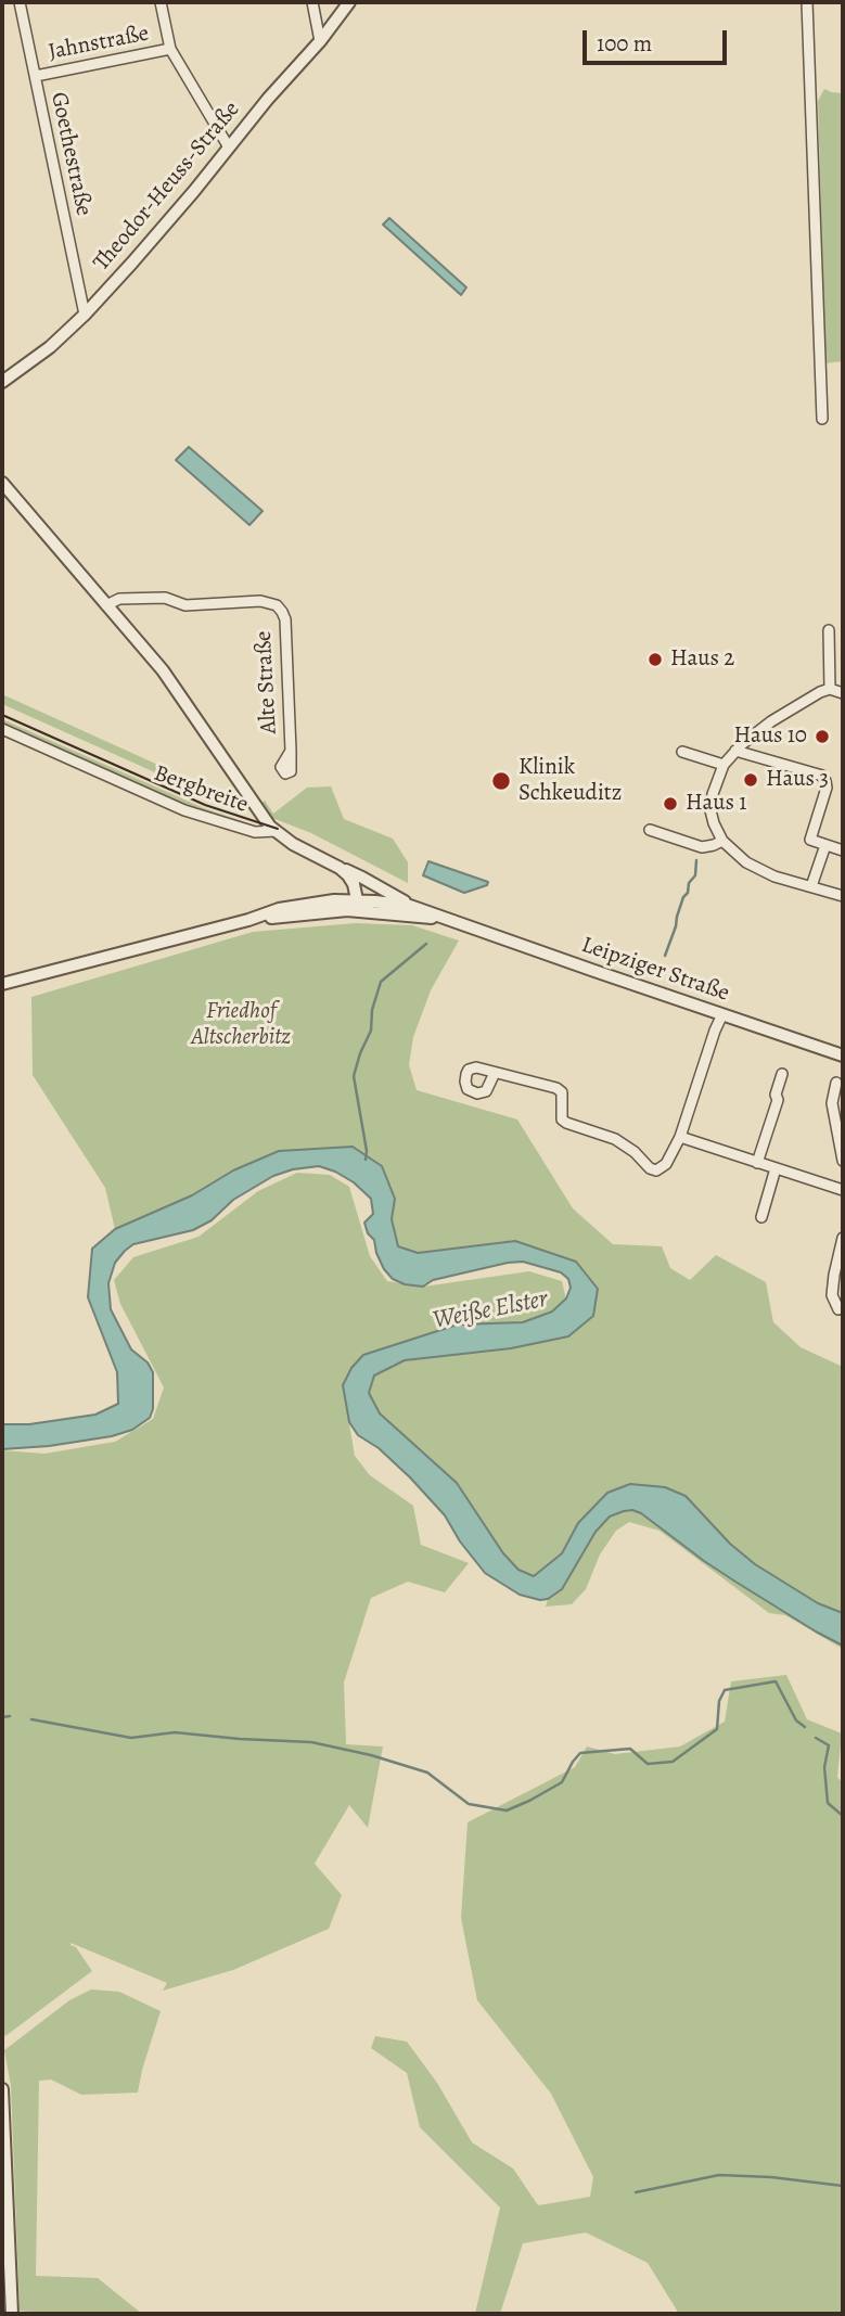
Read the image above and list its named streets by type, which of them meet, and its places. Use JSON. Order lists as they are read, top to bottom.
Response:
{
  "streets": {
    "street": [
      "Jahnstraße",
      "Goethestraße",
      "Theodor-Heuss-Straße",
      "Alte Straße",
      "Bergbreite",
      "Leipziger Straße"
    ]
  },
  "crossings": [
    ["Jahnstraße", "Goethestraße"],
    ["Goethestraße", "Theodor-Heuss-Straße"],
    ["Bergbreite", "Leipziger Straße"]
  ],
  "water": ["Weiße Elster"],
  "parks": ["Friedhof Altscherbitz"],
  "places": [
    "Haus 2",
    "Haus 10",
    "Haus 3",
    "Klinik Schkeuditz",
    "Haus 1"
  ],
  "scale_bar": "100 m"
}
